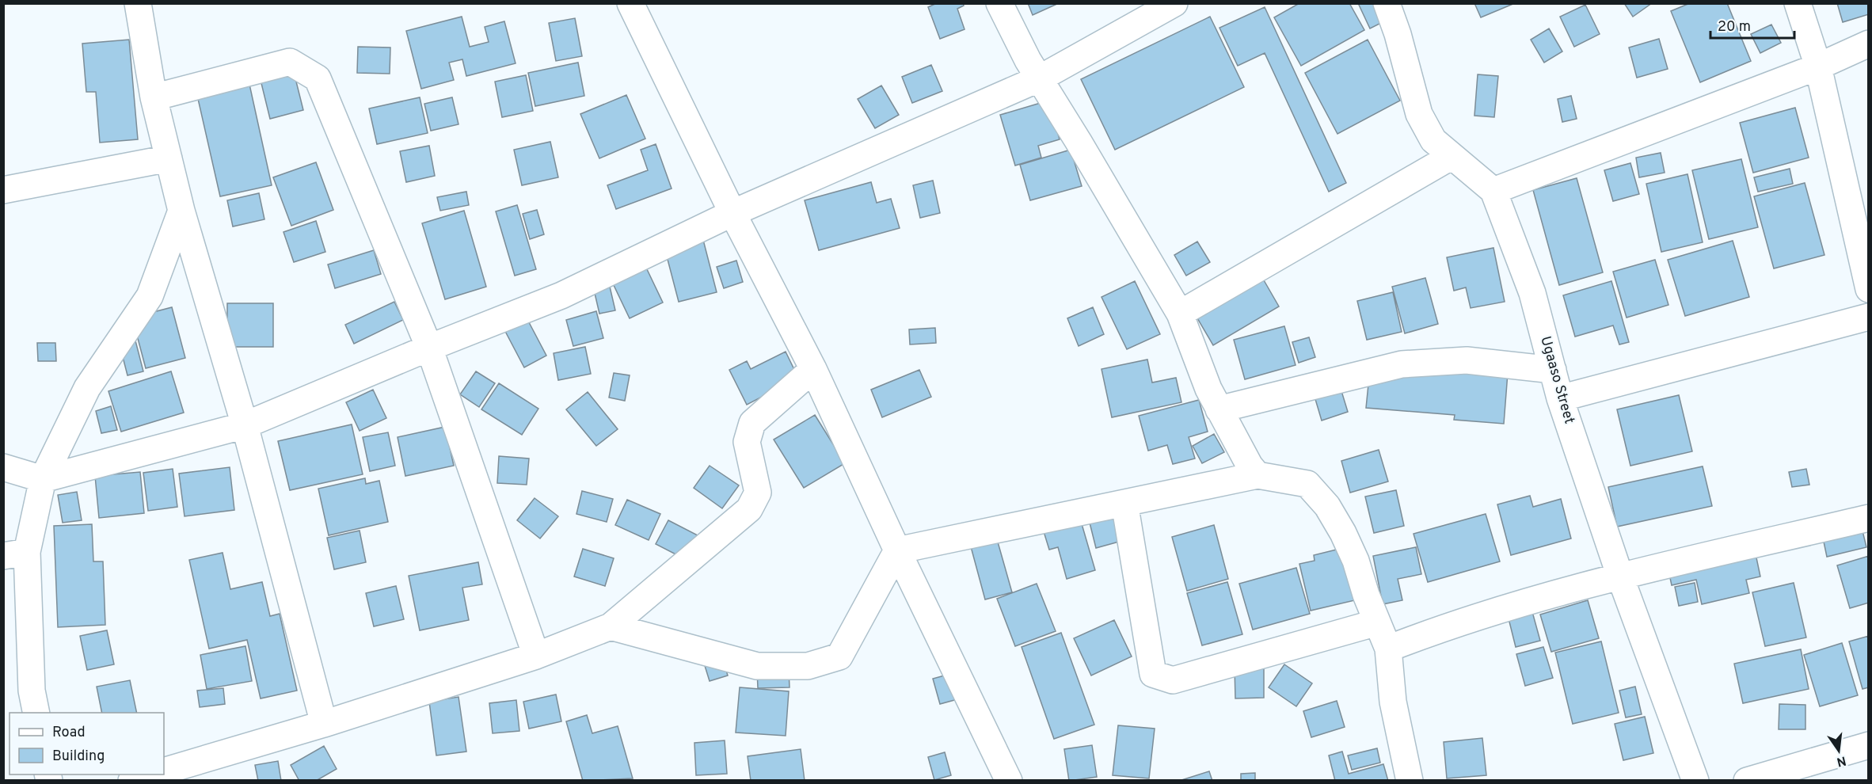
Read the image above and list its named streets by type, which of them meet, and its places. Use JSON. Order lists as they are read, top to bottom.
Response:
{
  "streets": {
    "street": ["Ugaaso Street"]
  },
  "legend": ["Road", "Building"],
  "scale_bar": "20 m",
  "north": "bottom"
}
